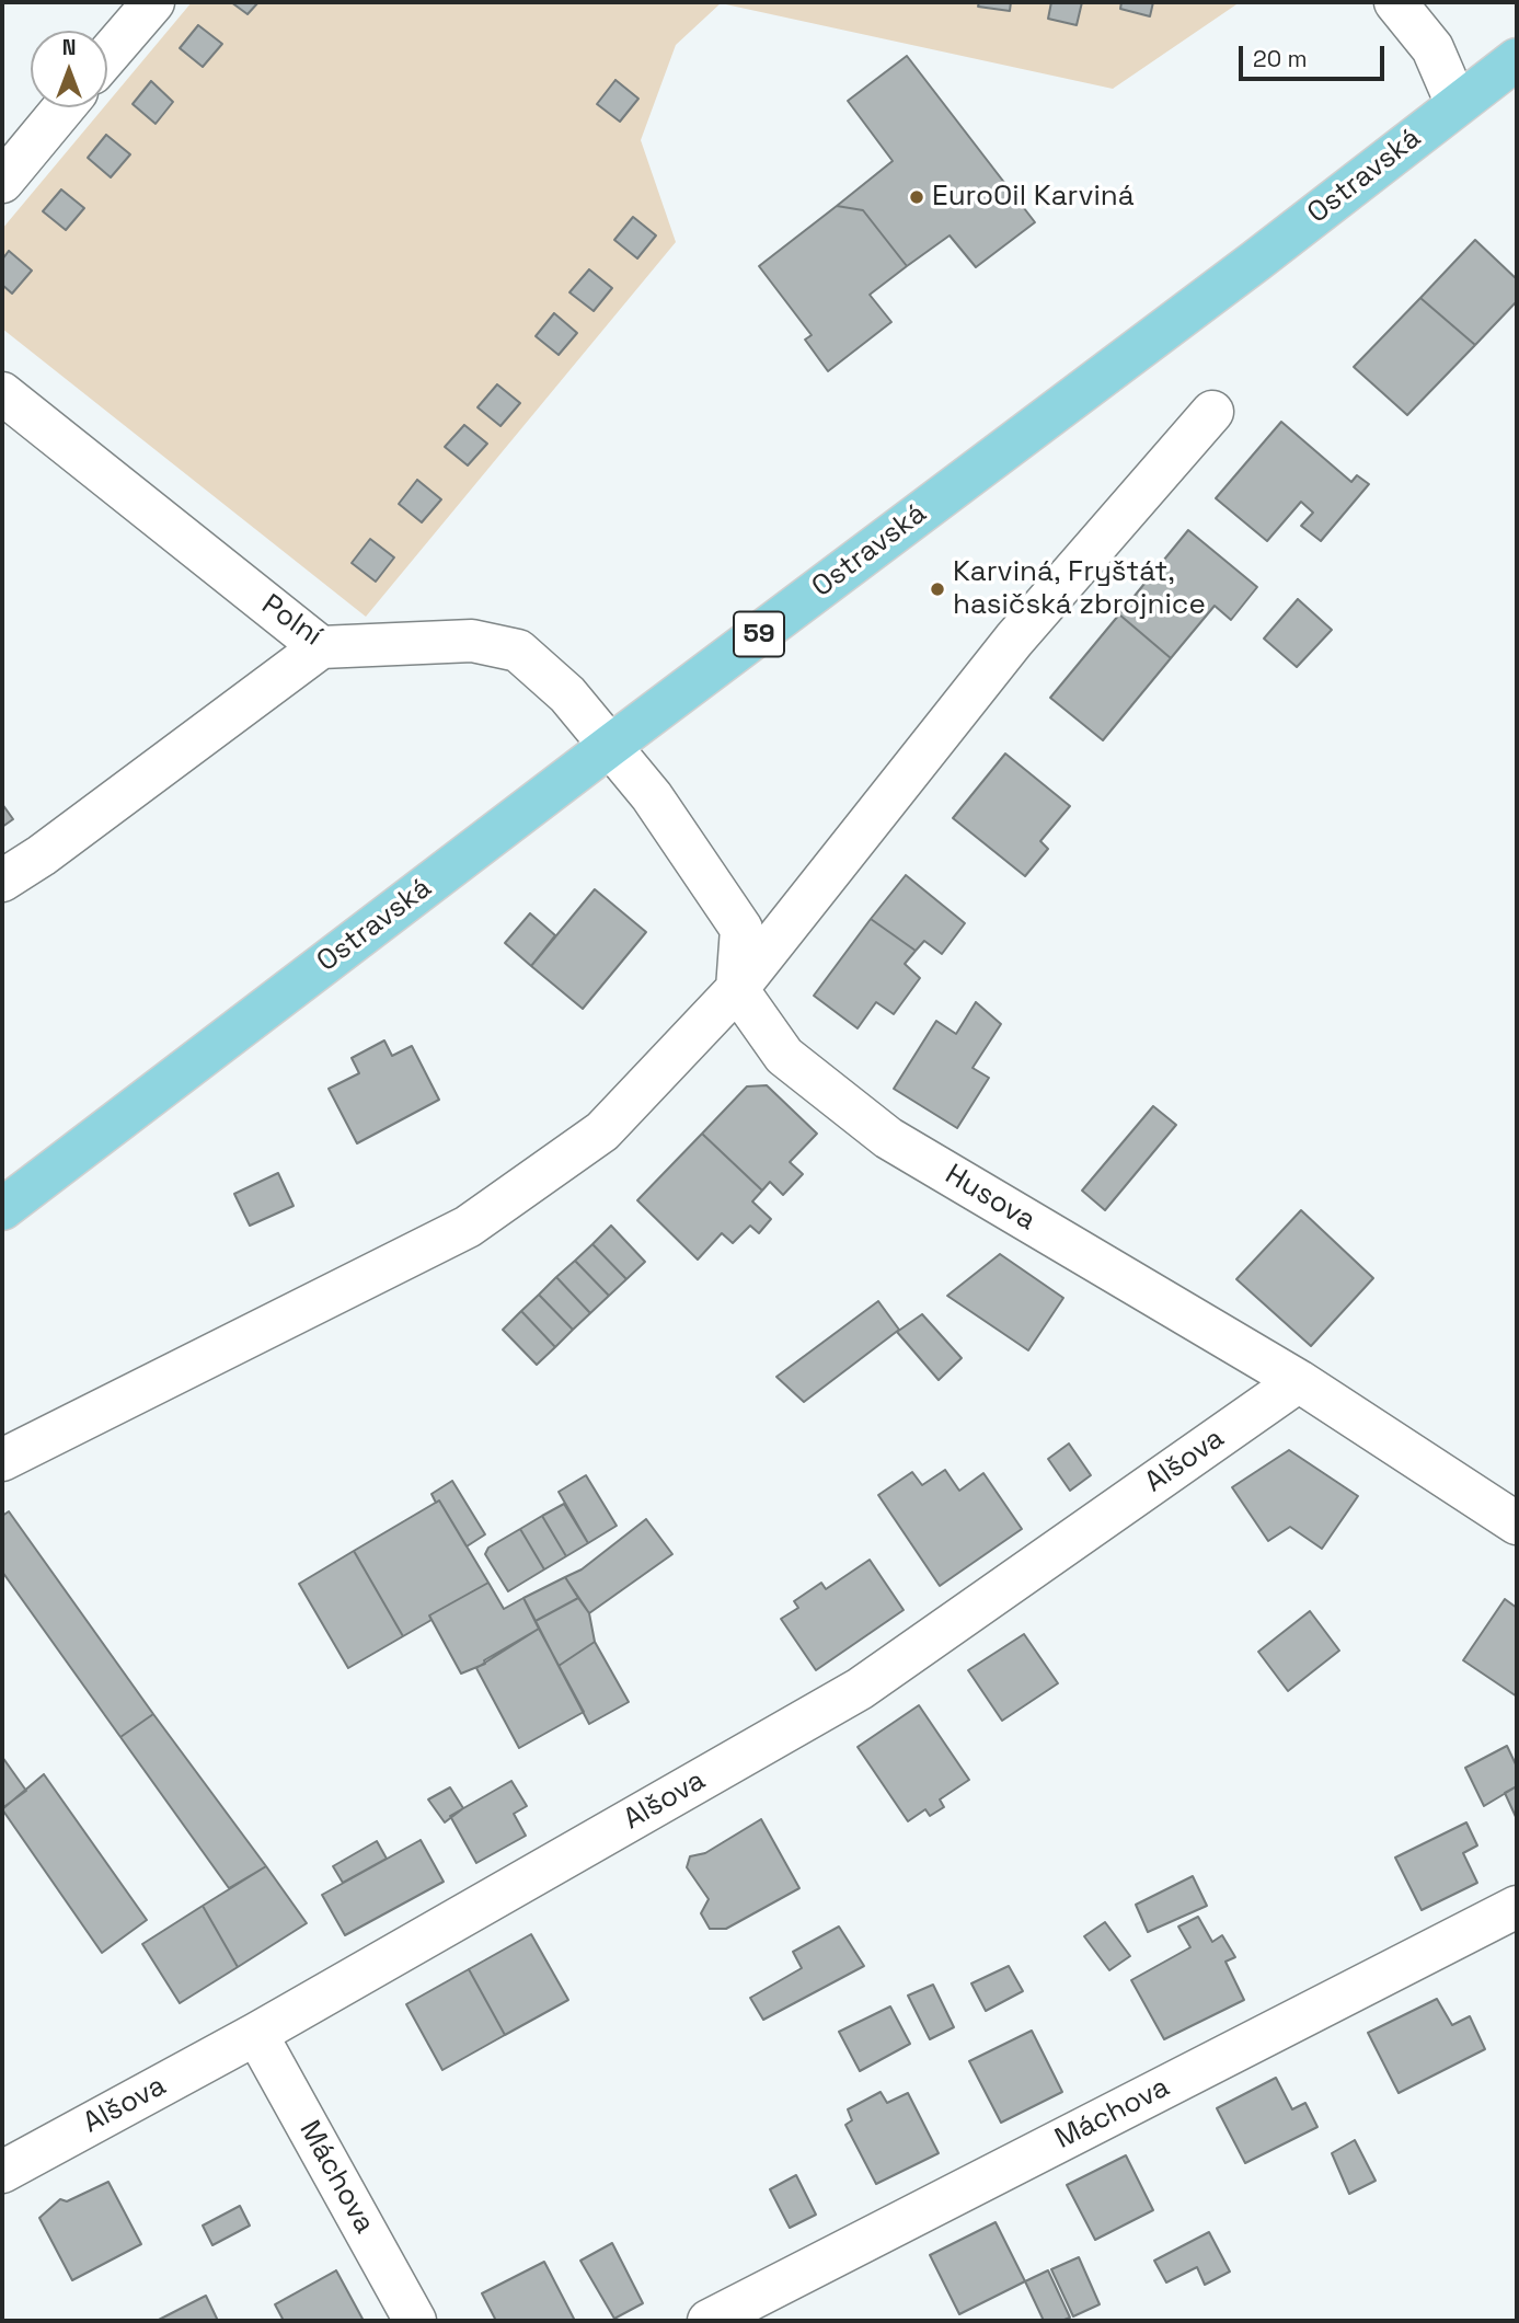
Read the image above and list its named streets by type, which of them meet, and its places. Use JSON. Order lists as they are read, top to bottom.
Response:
{
  "streets": {
    "main road": ["Ostravská", "59"],
    "street": [
      "Polní",
      "Husova",
      "Alšova",
      "Máchova"
    ]
  },
  "crossings": [
    ["Ostravská", "Polní"],
    ["Husova", "Alšova"],
    ["Alšova", "Máchova"]
  ],
  "places": ["EuroOil Karviná", "Karviná, Fryštát, hasičská zbrojnice"],
  "scale_bar": "20 m",
  "north": "top"
}
